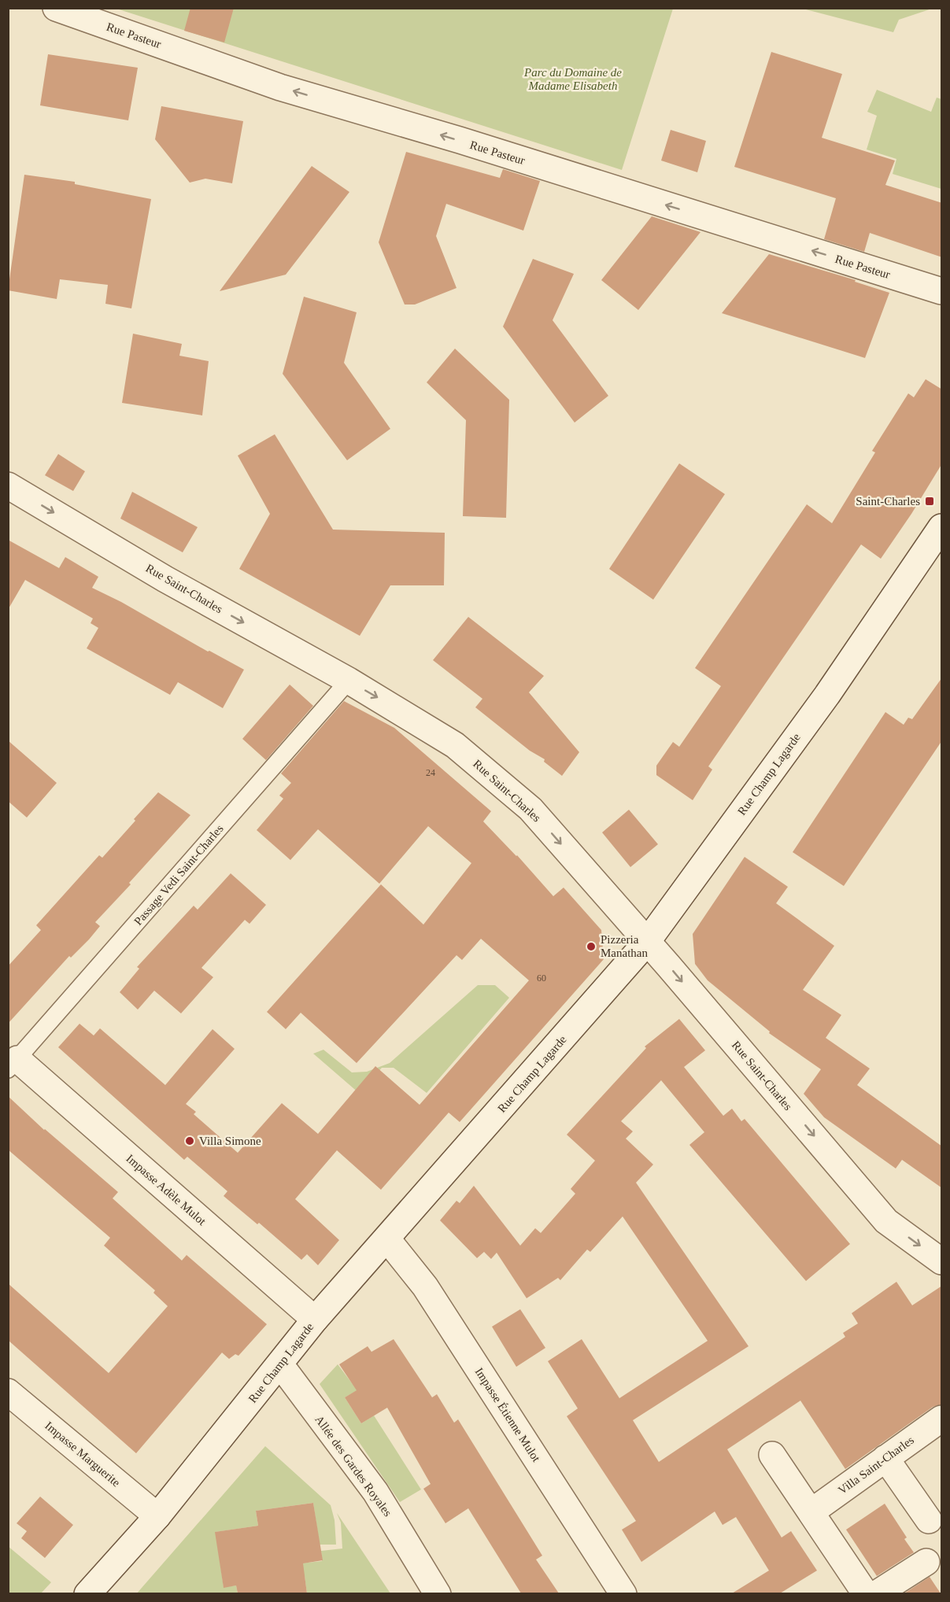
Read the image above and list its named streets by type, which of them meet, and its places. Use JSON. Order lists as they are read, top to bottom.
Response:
{
  "streets": {
    "street": [
      "Rue Pasteur",
      "Rue Saint-Charles",
      "Rue Champ Lagarde",
      "Impasse Adèle Mulot",
      "Impasse Étienne Mulot",
      "Impasse Marguerite",
      "Villa Saint-Charles",
      "Allée des Gardes Royales"
    ],
    "lane": ["Passage Vedi Saint-Charles"]
  },
  "crossings": [
    ["Rue Saint-Charles", "Rue Champ Lagarde"],
    ["Rue Saint-Charles", "Passage Vedi Saint-Charles"],
    ["Rue Champ Lagarde", "Impasse Adèle Mulot"],
    ["Rue Champ Lagarde", "Impasse Étienne Mulot"],
    ["Rue Champ Lagarde", "Impasse Marguerite"],
    ["Rue Champ Lagarde", "Allée des Gardes Royales"],
    ["Passage Vedi Saint-Charles", "Impasse Adèle Mulot"]
  ],
  "one_way": ["Rue Pasteur", "Rue Saint-Charles"],
  "parks": ["Parc du Domaine de Madame Elisabeth"],
  "places": {
    "transit": ["Saint-Charles"],
    "other": ["Pizzeria Manathan", "Villa Simone"]
  },
  "house_numbers": ["24", "60"]
}
